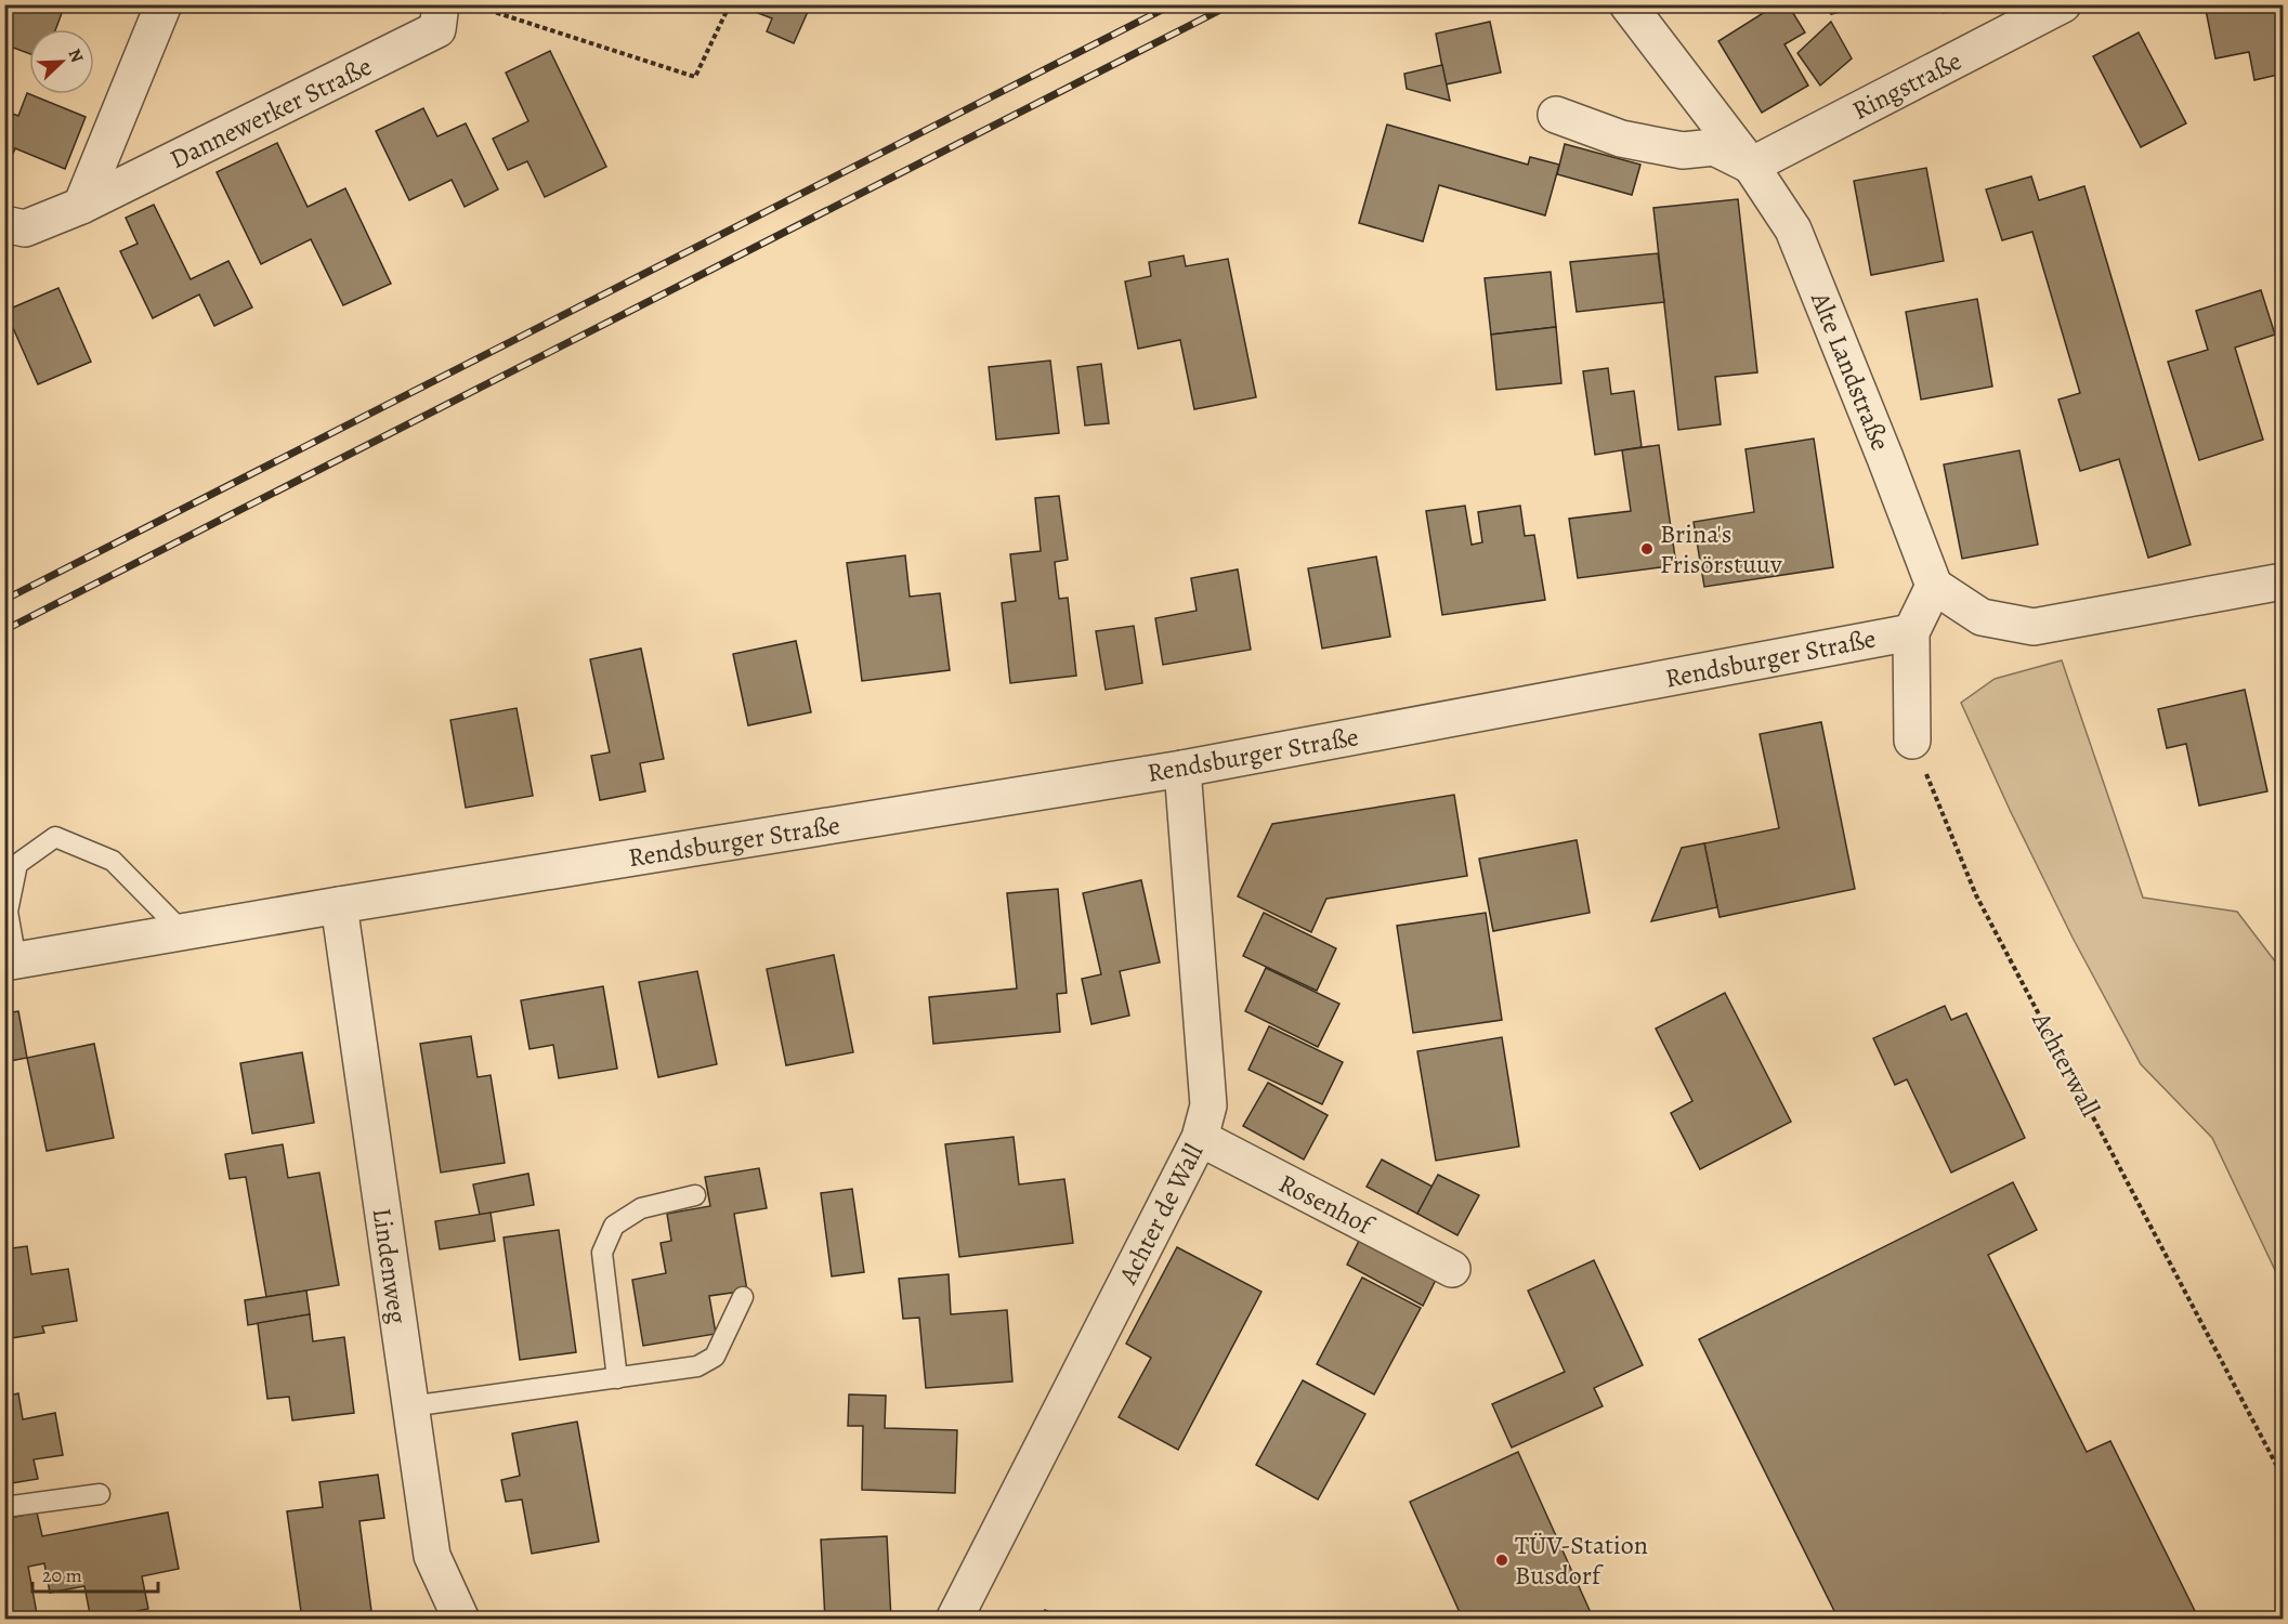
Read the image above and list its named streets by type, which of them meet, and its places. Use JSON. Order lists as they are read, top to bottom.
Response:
{
  "streets": {
    "street": [
      "Ringstraße",
      "Dannewerker Straße",
      "Alte Landstraße",
      "Rendsburger Straße",
      "Rosenhof",
      "Achter de Wall",
      "Lindenweg"
    ],
    "path": ["Achterwall"]
  },
  "crossings": [
    ["Ringstraße", "Alte Landstraße"],
    ["Alte Landstraße", "Rendsburger Straße"],
    ["Rendsburger Straße", "Achter de Wall"],
    ["Rendsburger Straße", "Lindenweg"],
    ["Rosenhof", "Achter de Wall"]
  ],
  "places": ["Brina's Frisörstuuv", "TÜV-Station Busdorf"],
  "scale_bar": "20 m",
  "north": "top right"
}
